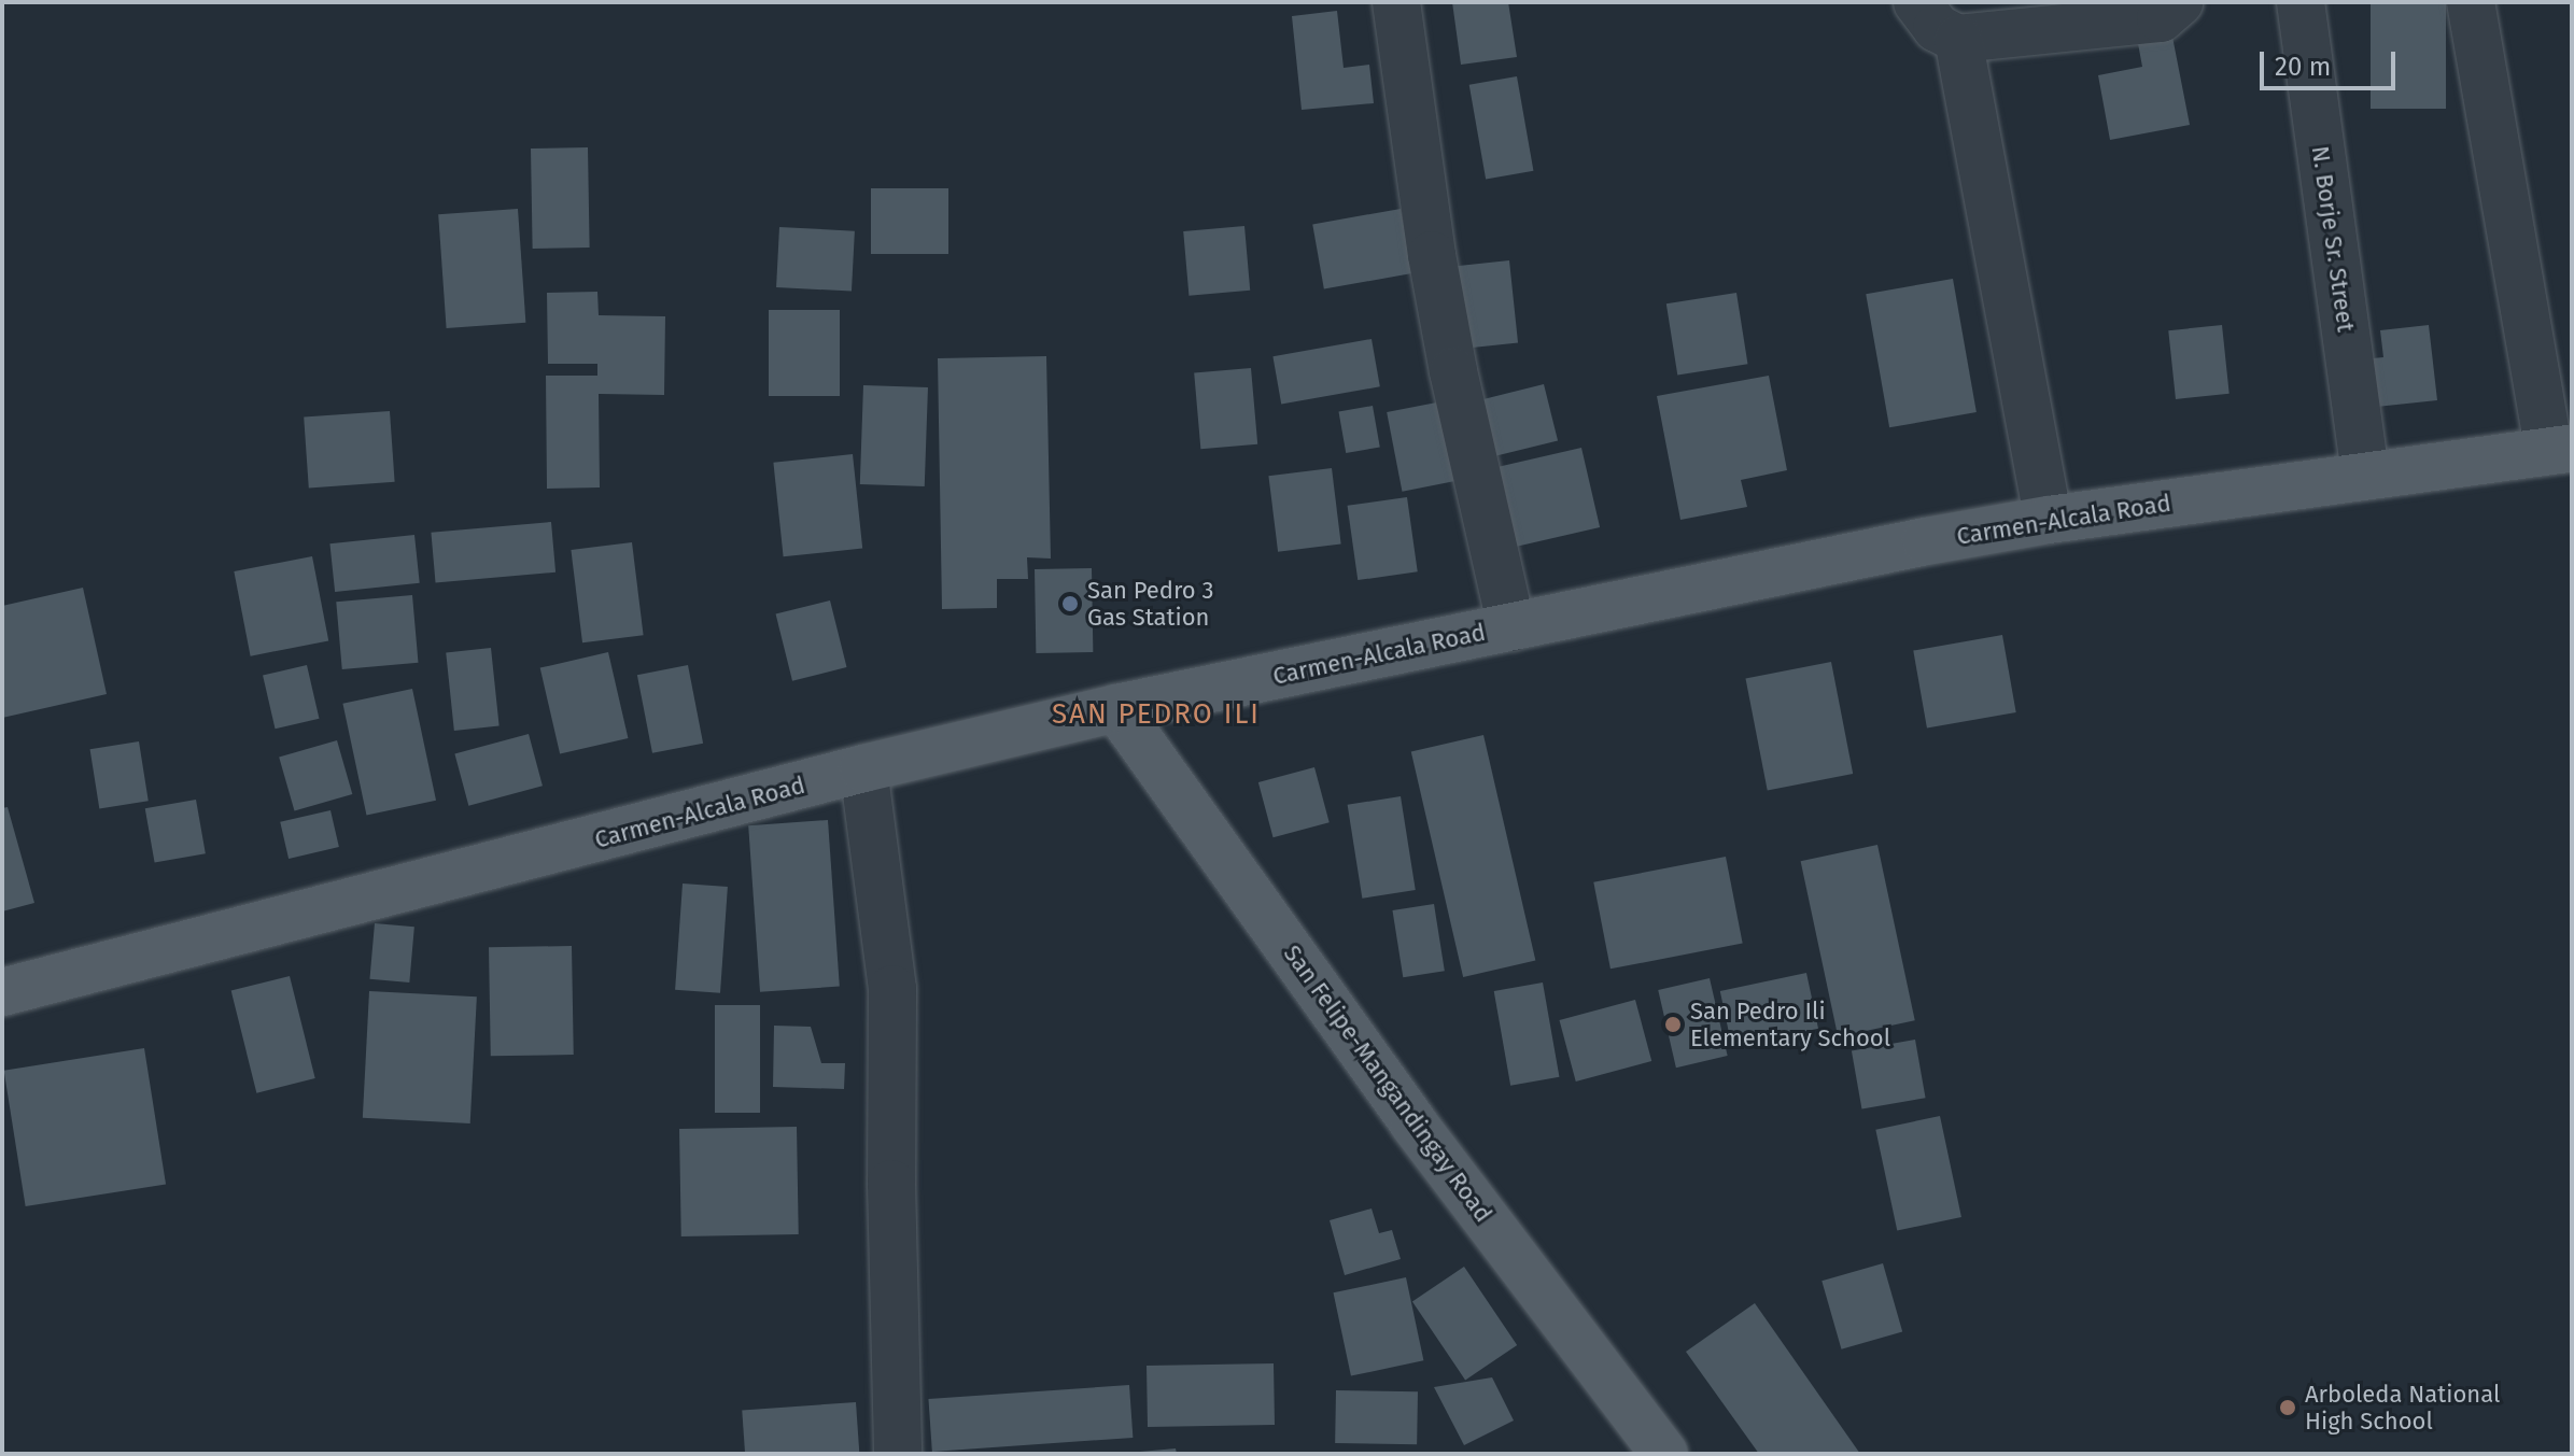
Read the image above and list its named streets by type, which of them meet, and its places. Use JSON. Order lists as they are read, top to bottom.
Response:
{
  "streets": {
    "main road": ["Carmen-Alcala Road", "San Felipe-Mangandingay Road"],
    "street": ["N. Borje Sr. Street"]
  },
  "crossings": [
    ["N. Borje Sr. Street", "Carmen-Alcala Road"],
    ["Carmen-Alcala Road", "San Felipe-Mangandingay Road"]
  ],
  "districts": ["SAN PEDRO ILI"],
  "places": ["San Pedro 3 Gas Station", "San Pedro Ili Elementary School", "Arboleda National High School"],
  "scale_bar": "20 m"
}
